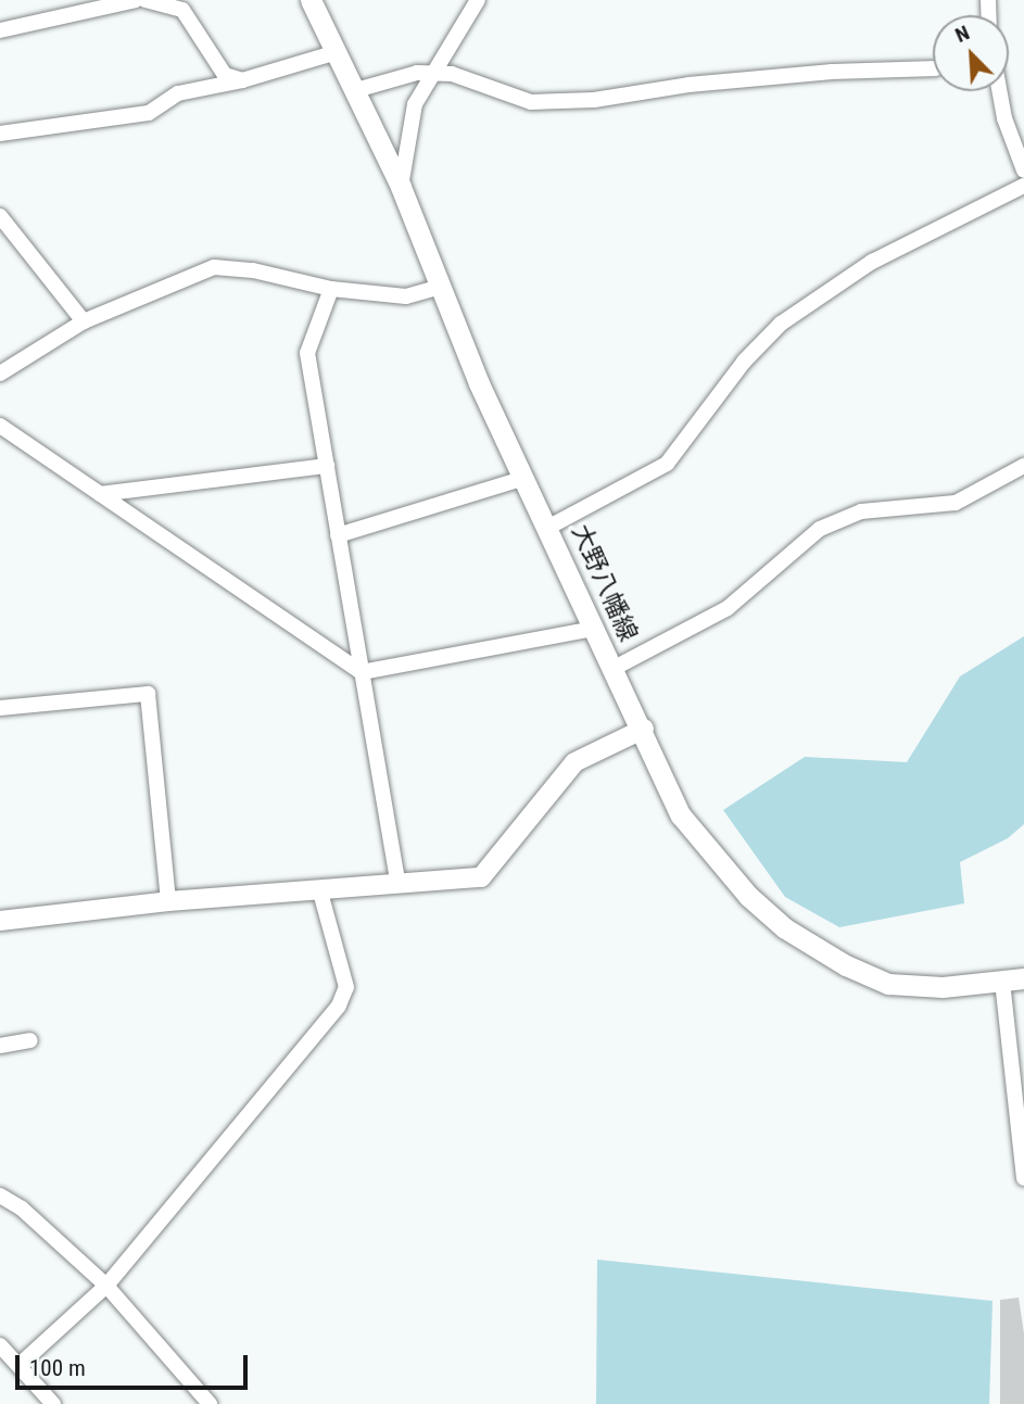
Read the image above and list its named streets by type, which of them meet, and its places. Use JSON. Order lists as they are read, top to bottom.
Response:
{
  "streets": {
    "main road": ["大野八幡線"]
  },
  "scale_bar": "100 m",
  "north": "top left"
}
